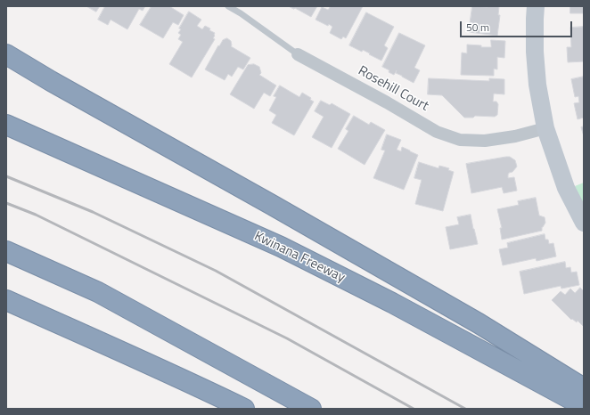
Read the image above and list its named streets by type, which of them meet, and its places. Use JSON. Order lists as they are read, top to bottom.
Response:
{
  "streets": {
    "highway": ["Kwinana Freeway"],
    "street": ["Rosehill Court"]
  },
  "scale_bar": "50 m"
}
